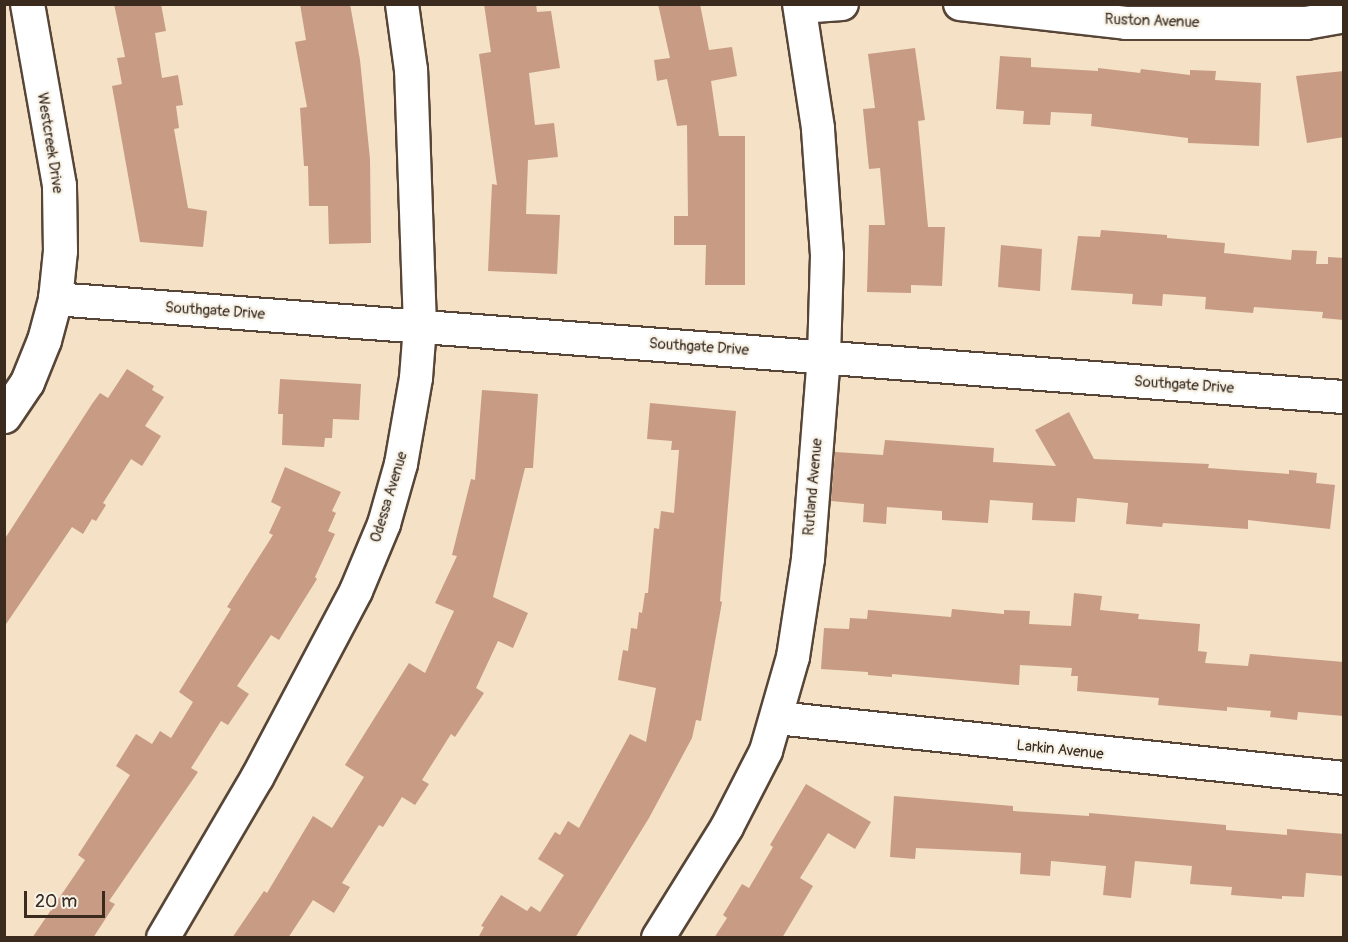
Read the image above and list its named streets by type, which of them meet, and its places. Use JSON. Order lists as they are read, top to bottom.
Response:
{
  "streets": {
    "street": [
      "Ruston Avenue",
      "Westcreek Drive",
      "Southgate Drive",
      "Rutland Avenue",
      "Odessa Avenue",
      "Larkin Avenue"
    ]
  },
  "crossings": [
    ["Westcreek Drive", "Southgate Drive"],
    ["Southgate Drive", "Rutland Avenue"],
    ["Southgate Drive", "Odessa Avenue"],
    ["Rutland Avenue", "Larkin Avenue"]
  ],
  "scale_bar": "20 m"
}
